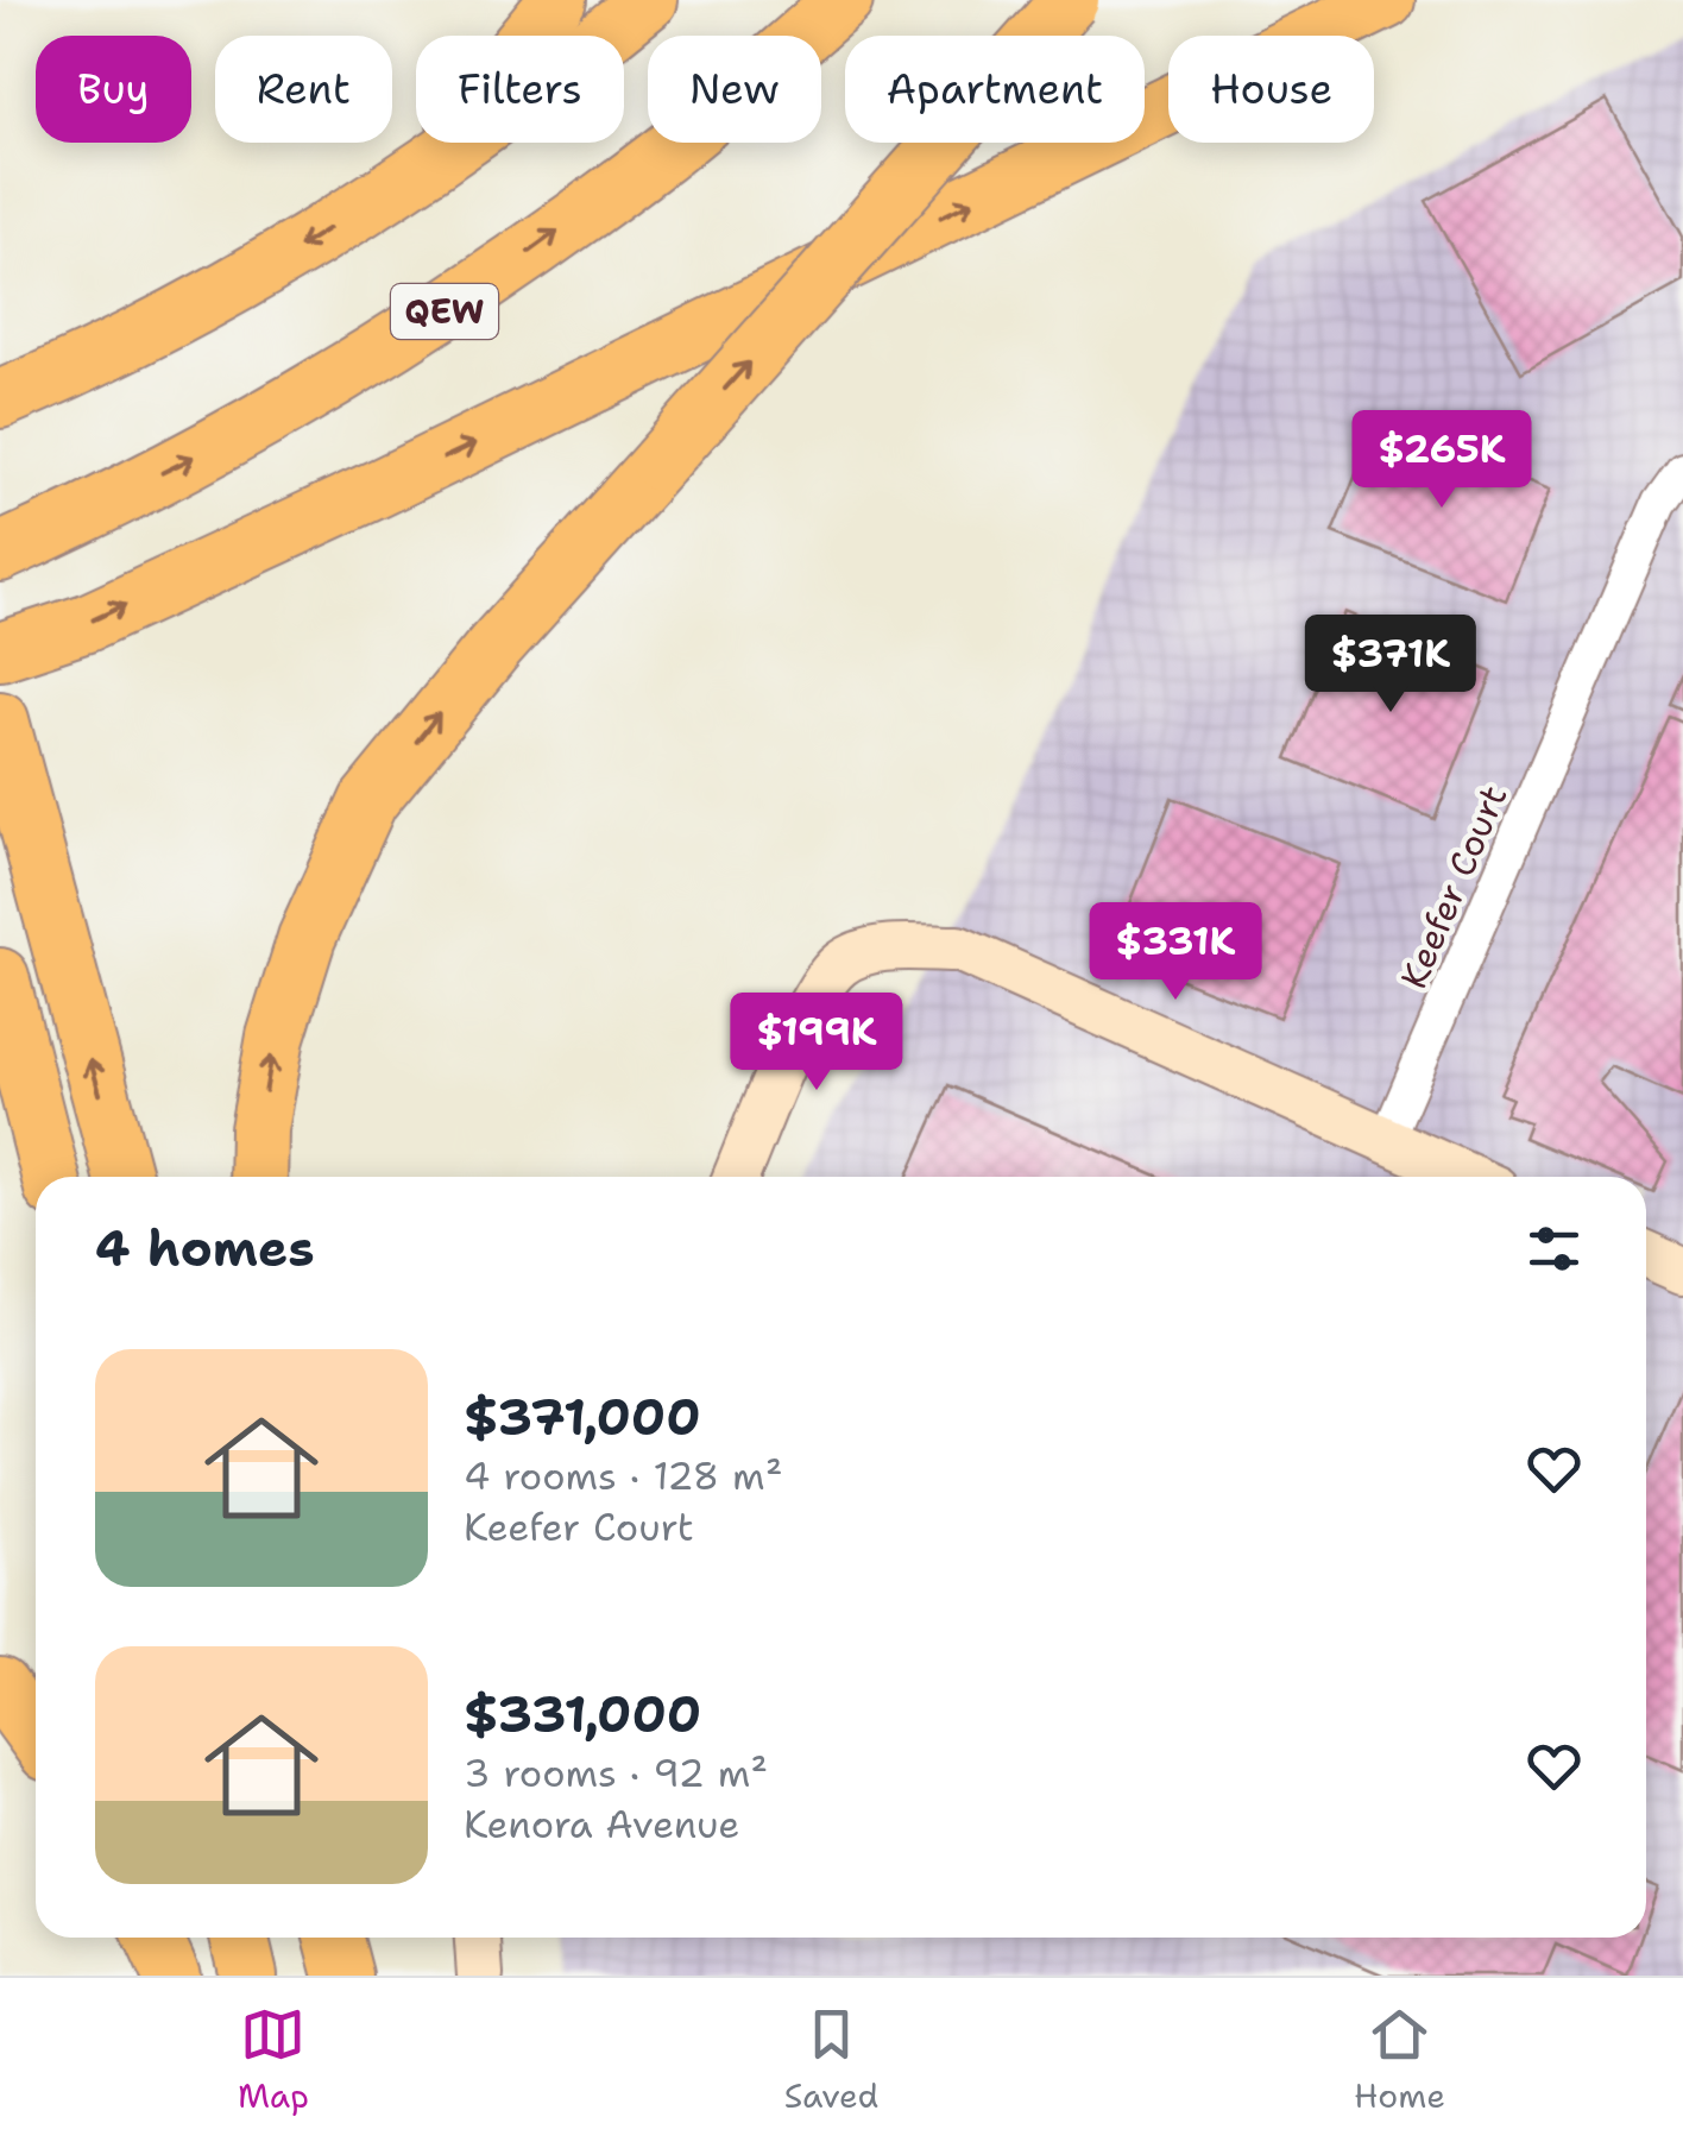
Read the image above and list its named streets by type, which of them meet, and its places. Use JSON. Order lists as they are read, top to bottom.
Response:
{
  "streets": {
    "highway": ["QEW"],
    "street": ["Keefer Court"]
  },
  "page": {
    "chip": [
      "Buy",
      "Rent",
      "Filters",
      "New",
      "Apartment",
      "House"
    ],
    "price": [
      "$265K",
      "$371K",
      "$331K",
      "$199K"
    ],
    "heading": "4 homes",
    "list": [
      {
        "name": "$371,000",
        "note": "4 rooms · 128 m² · Keefer Court"
      },
      {
        "name": "$331,000",
        "note": "3 rooms · 92 m² · Kenora Avenue"
      }
    ],
    "tabs": ["Map", "Saved", "Home"]
  }
}
